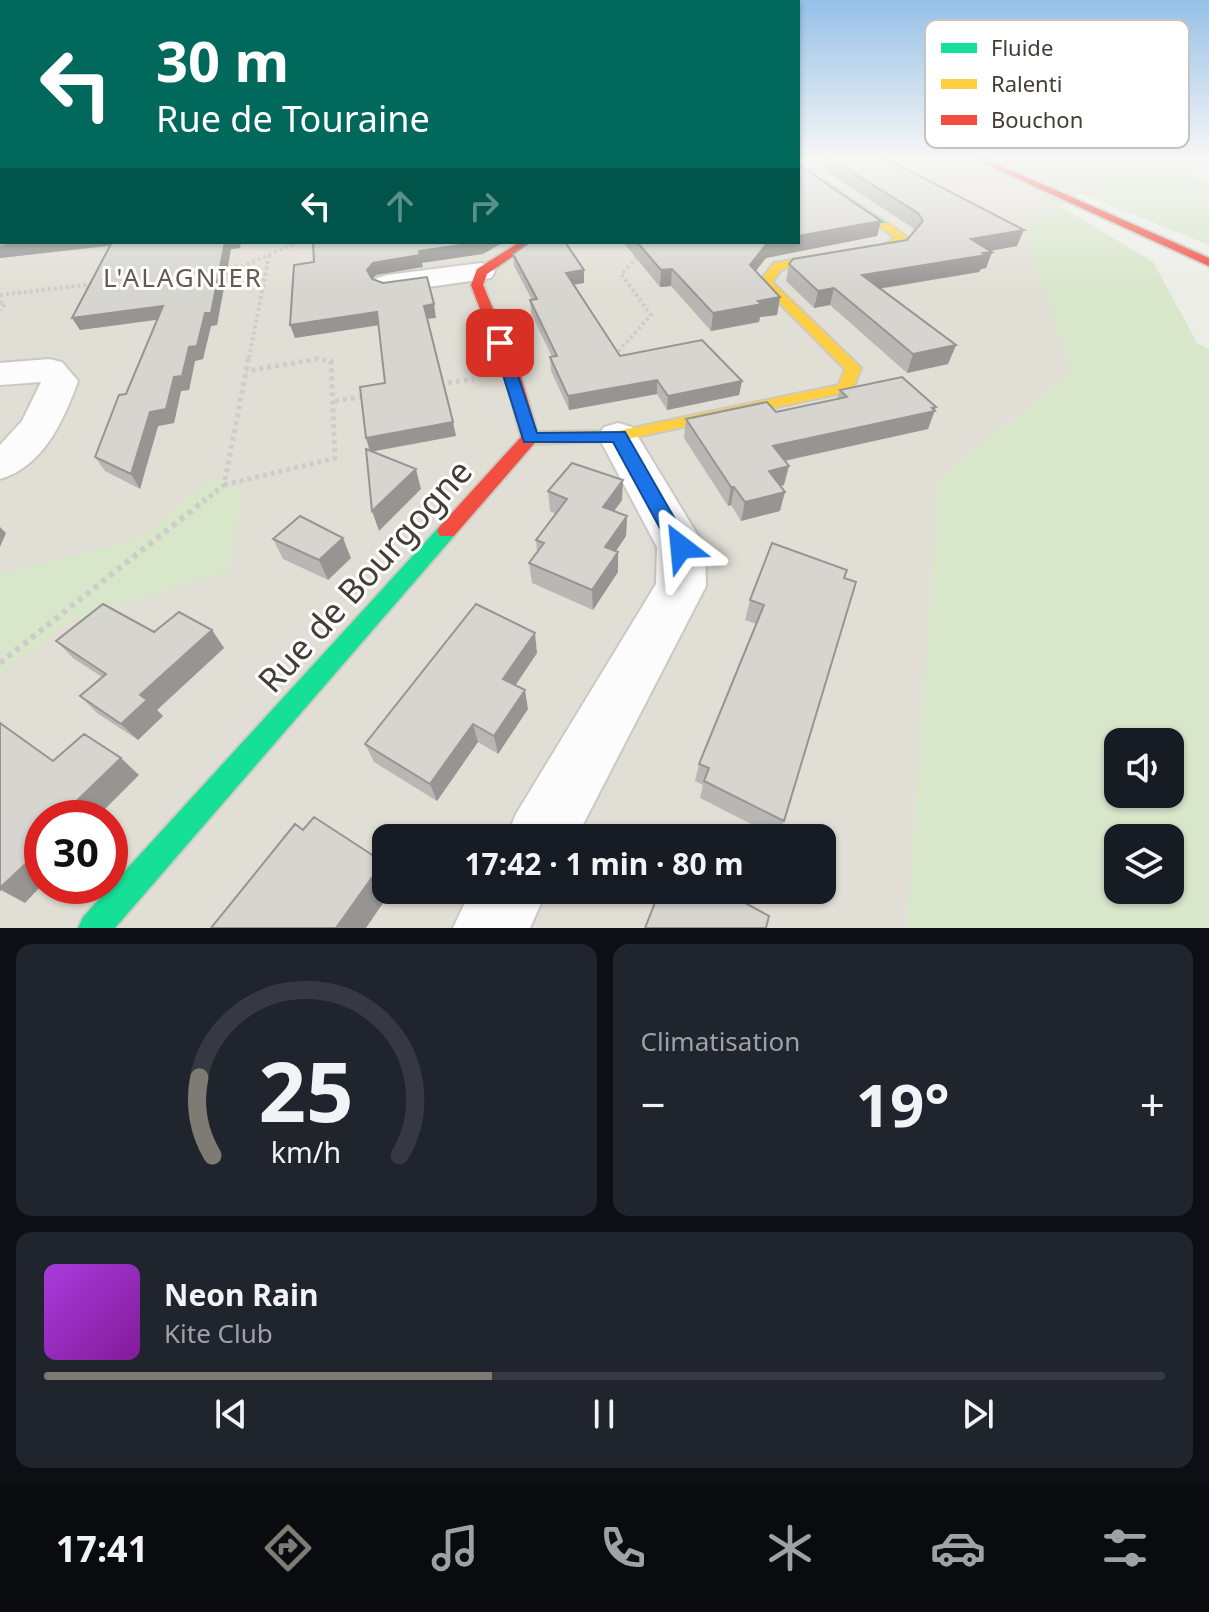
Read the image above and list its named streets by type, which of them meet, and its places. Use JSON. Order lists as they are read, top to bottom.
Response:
{
  "streets": {
    "street": ["Rue de Bourgogne"]
  },
  "districts": ["L'ALAGNIER"],
  "legend": ["Fluide", "Ralenti", "Bouchon"],
  "page": {
    "turn": ["30 m", "Rue de Touraine"],
    "limit": "30",
    "trip": "17:42 · 1 min · 80 m",
    "tile": "Climatisation",
    "heat": ["−", "19°", "+"],
    "song": ["Neon Rain", "Kite Club"],
    "tabs": "17:41",
    "gauge": ["25", "km/h"]
  }
}
